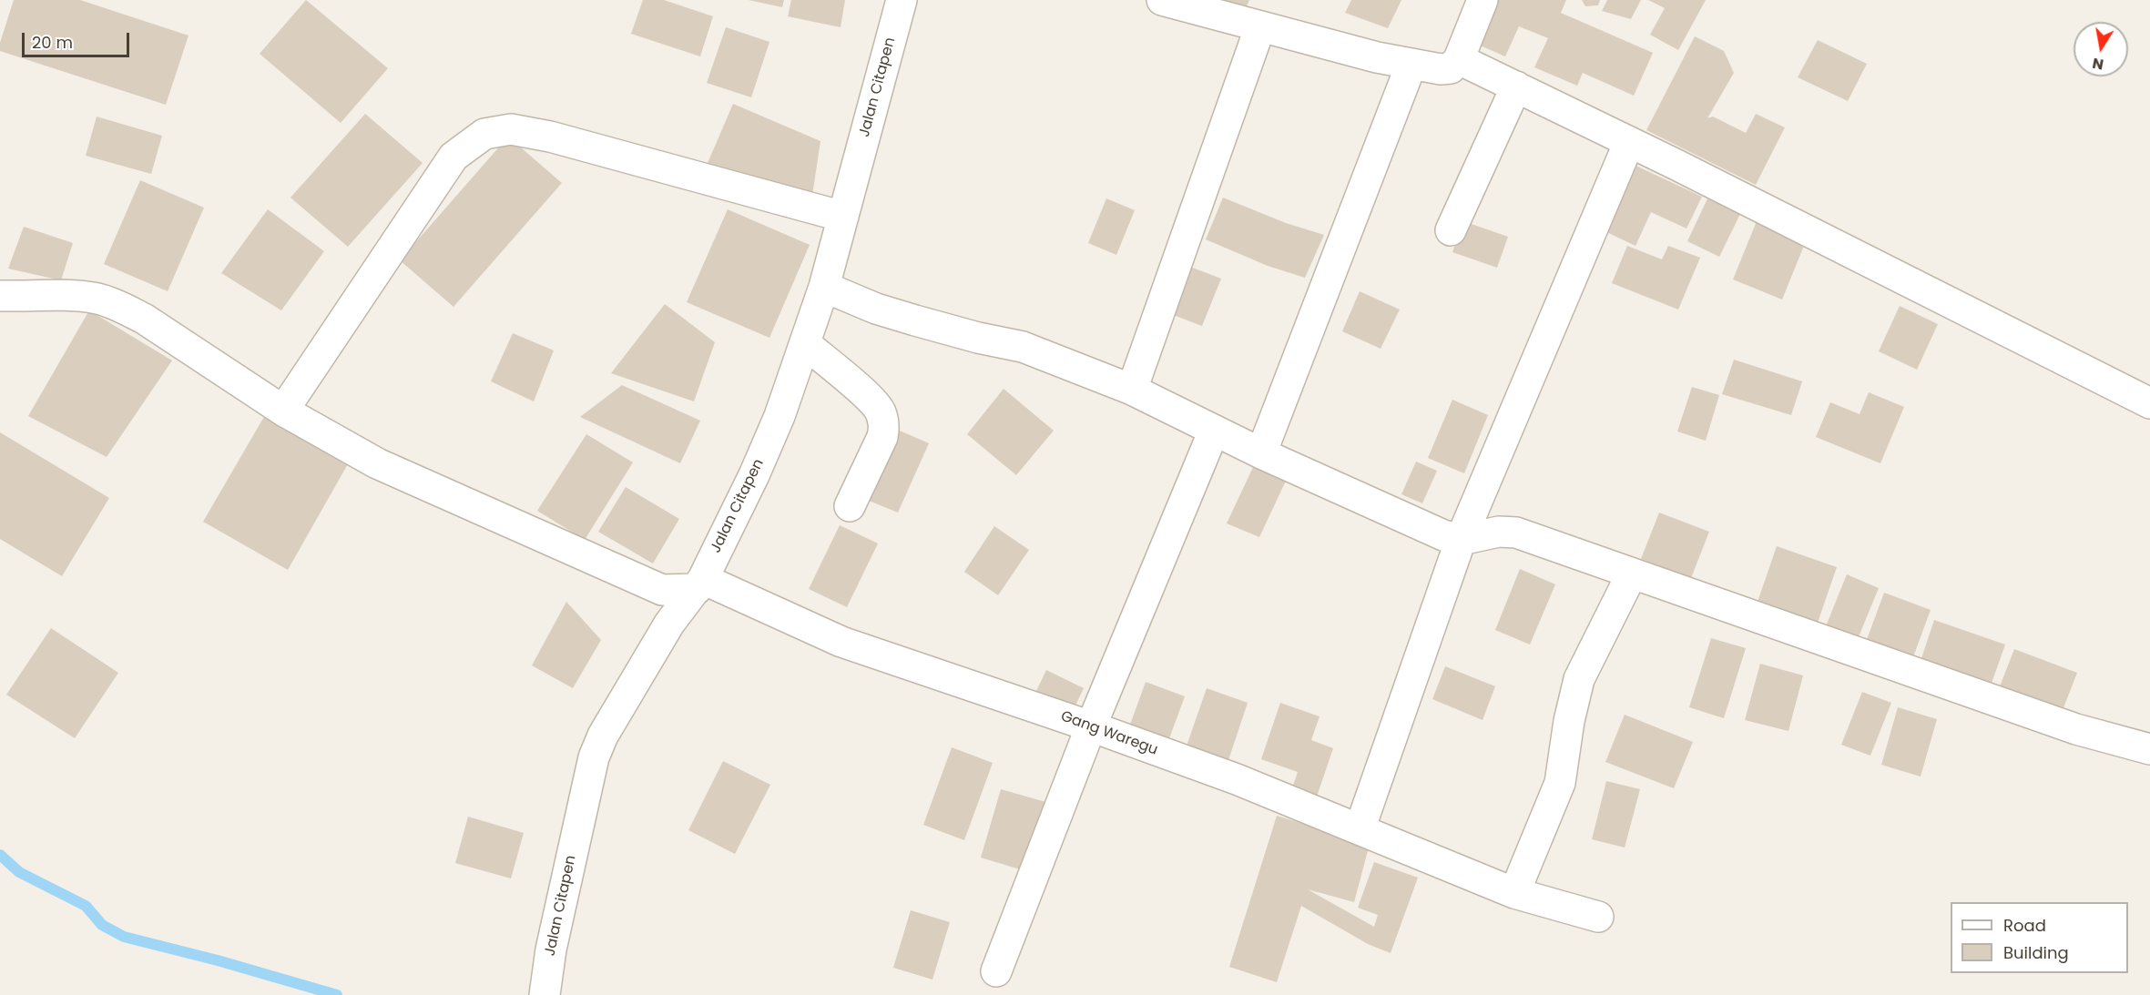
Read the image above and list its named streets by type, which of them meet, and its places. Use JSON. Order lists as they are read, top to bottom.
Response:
{
  "streets": {
    "street": ["Jalan Citapen", "Gang Waregu"]
  },
  "crossings": [
    ["Jalan Citapen", "Gang Waregu"]
  ],
  "legend": ["Road", "Building"],
  "scale_bar": "20 m",
  "north": "bottom"
}
